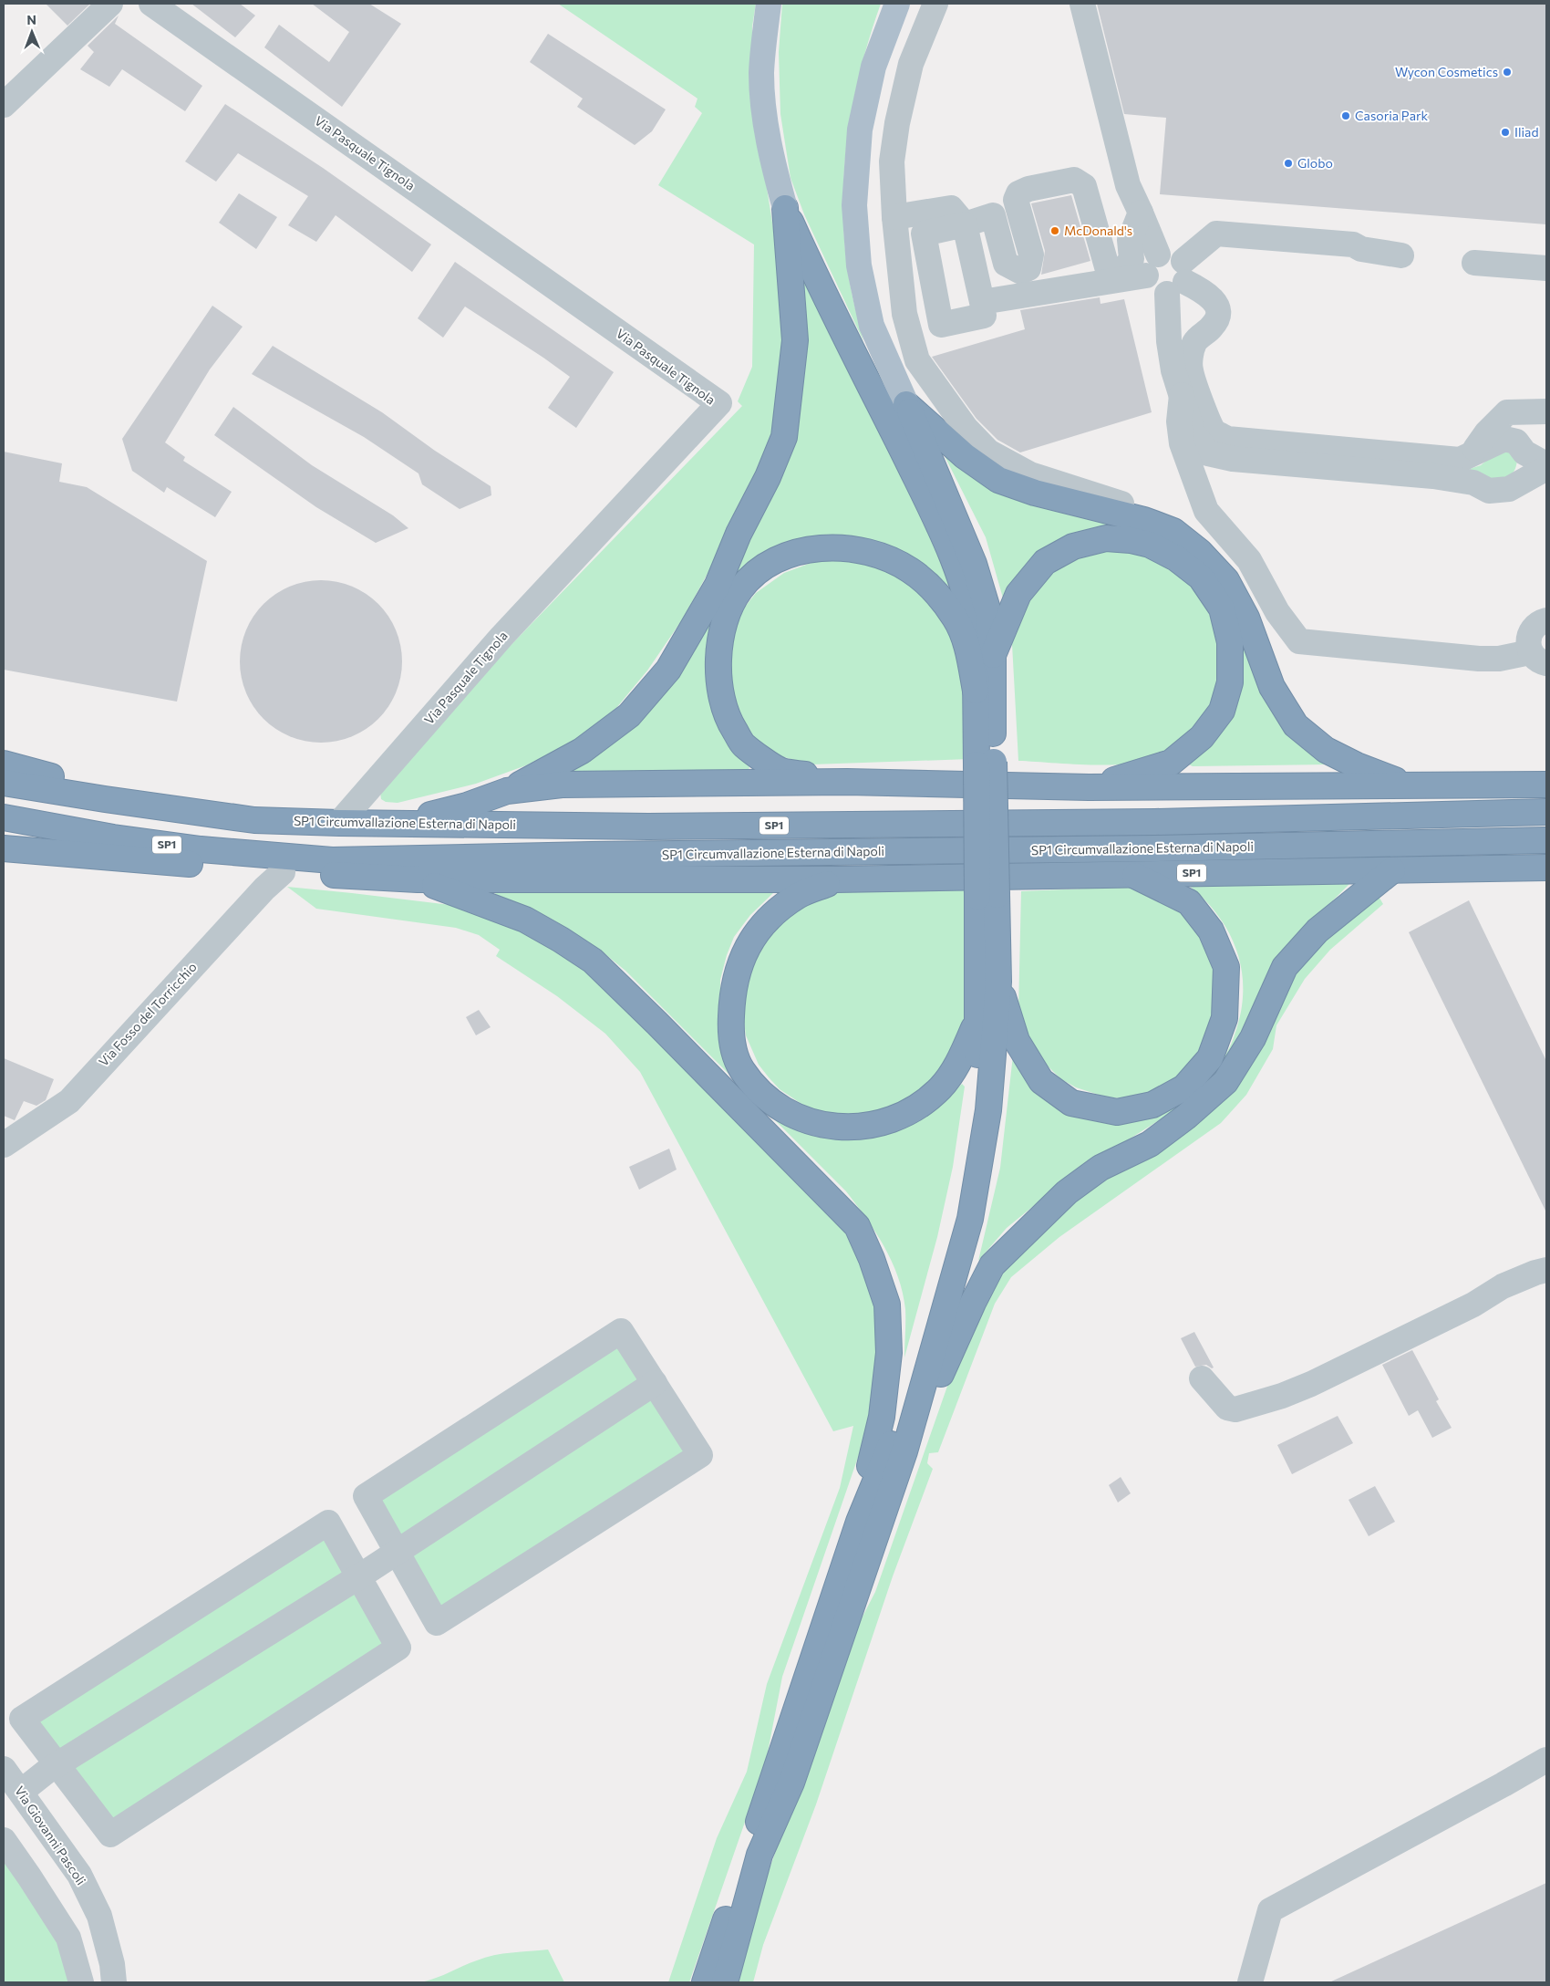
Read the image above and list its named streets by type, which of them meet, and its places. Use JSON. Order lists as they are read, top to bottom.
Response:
{
  "streets": {
    "highway": ["SP1 Circumvallazione Esterna di Napoli", "SP1"],
    "street": ["Via Pasquale Tignola", "Via Fosso del Torricchio", "Via Giovanni Pascoli"]
  },
  "crossings": [
    ["Via Pasquale Tignola", "SP1 Circumvallazione Esterna di Napoli"],
    ["SP1 Circumvallazione Esterna di Napoli", "SP1"]
  ],
  "places": [
    "Wycon Cosmetics",
    "Casoria Park",
    "Iliad",
    "Globo",
    "McDonald's"
  ],
  "north": "top"
}
